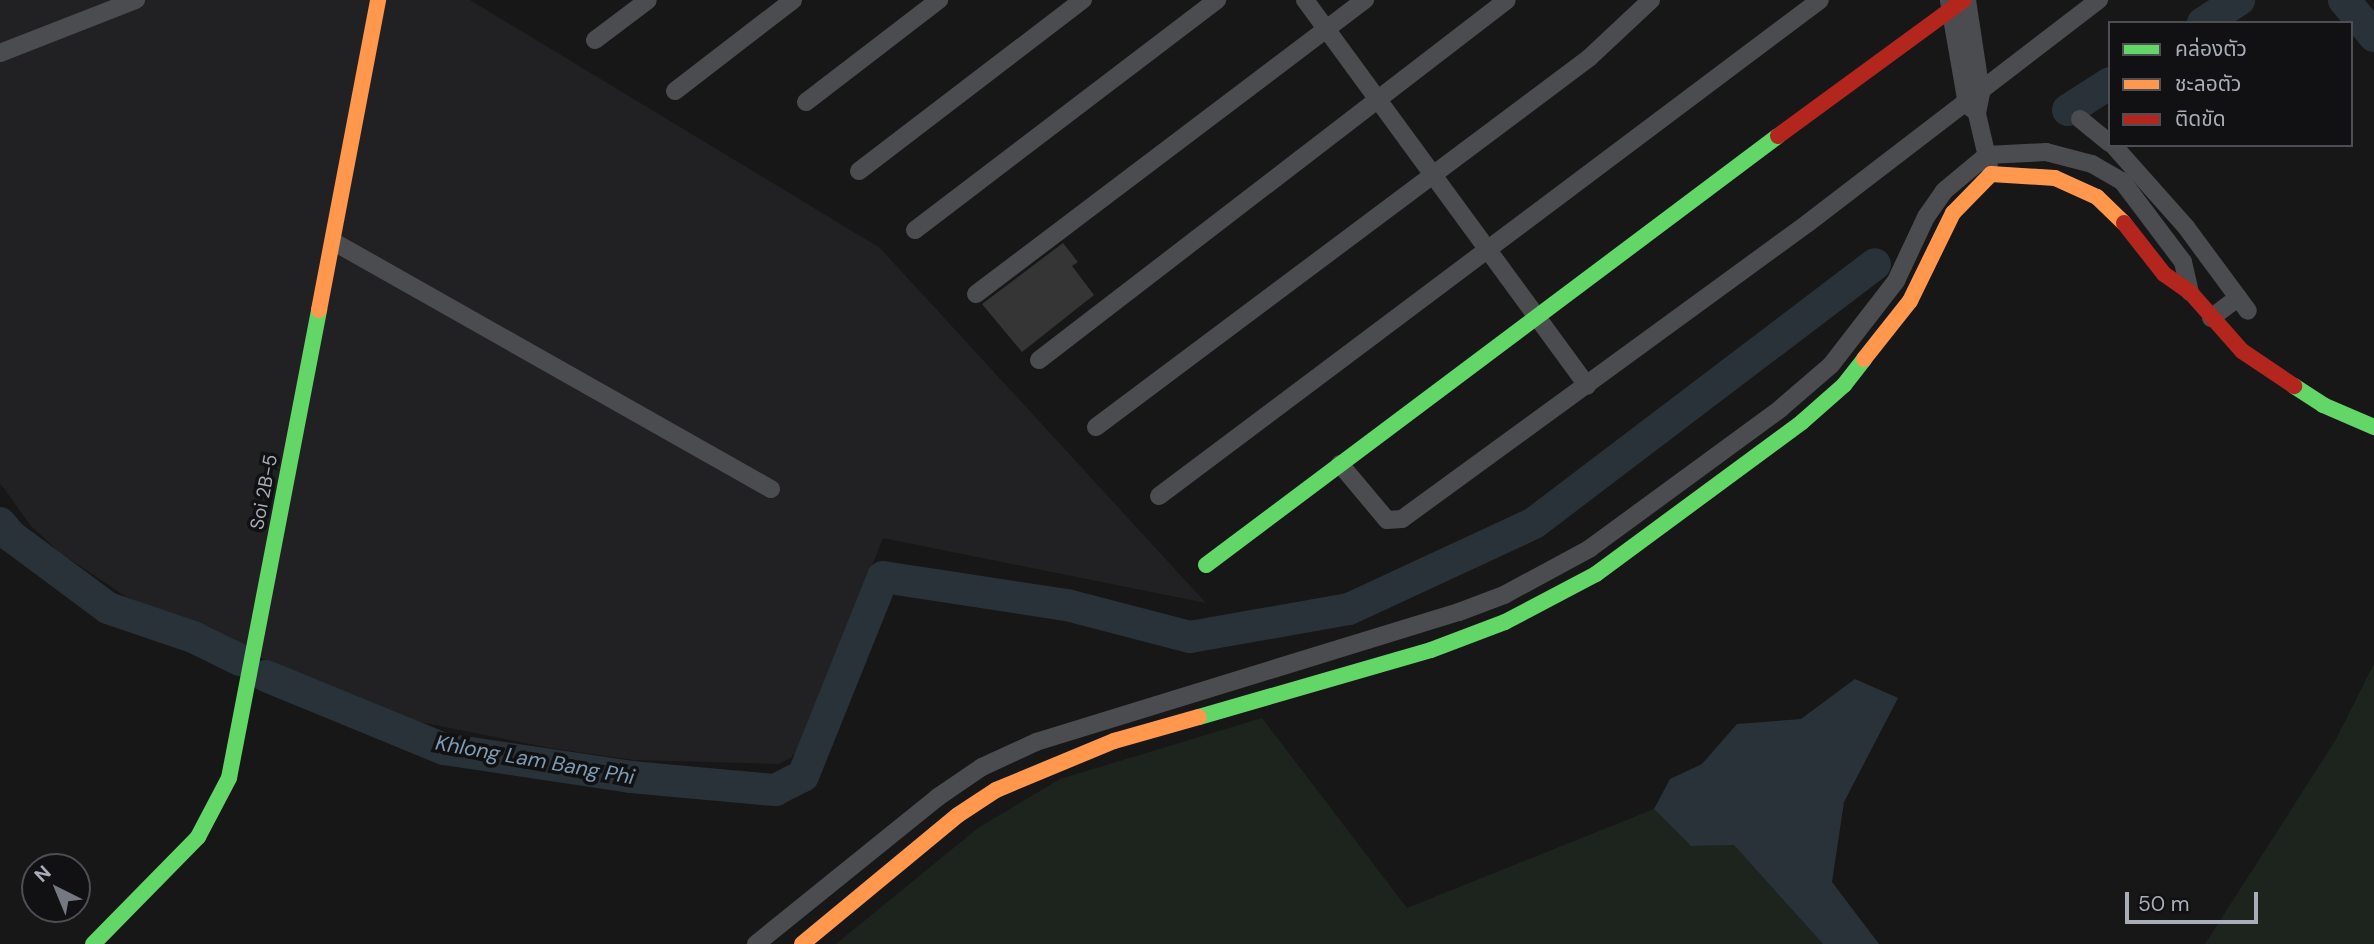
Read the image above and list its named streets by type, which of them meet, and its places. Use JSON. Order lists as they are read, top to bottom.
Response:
{
  "streets": {
    "street": ["Soi 2B-5"]
  },
  "water": ["Khlong Lam Bang Phi"],
  "legend": ["คล่องตัว", "ชะลอตัว", "ติดขัด"],
  "scale_bar": "50 m",
  "north": "top left"
}
